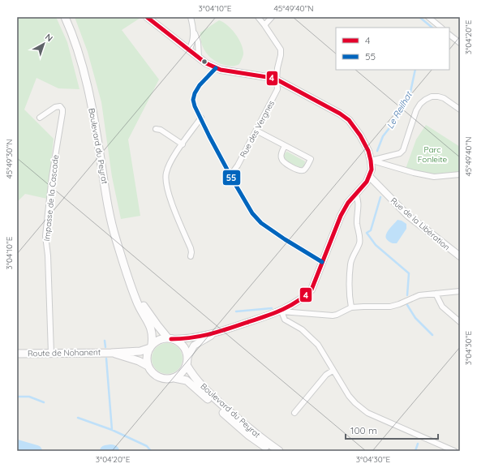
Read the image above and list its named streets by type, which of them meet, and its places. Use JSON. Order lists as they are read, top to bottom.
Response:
{
  "streets": {
    "main road": ["Boulevard du Peyrat", "Route de Nohanent"],
    "street": ["Rue des Vergnes", "Impasse de la Cascade", "Rue de la Libération"]
  },
  "crossings": [
    ["Boulevard du Peyrat", "Route de Nohanent"],
    ["Impasse de la Cascade", "Route de Nohanent"]
  ],
  "water": ["Le Reilhat"],
  "parks": ["Parc Fonleite"],
  "lines": ["transit line 4", "transit line 55"],
  "legend": ["4", "55"],
  "scale_bar": "100 m",
  "north": "top right",
  "coordinates": [
    "3°04'10\"E",
    "45°49'40\"N",
    "3°04'20\"E",
    "45°49'30\"N",
    "3°04'30\"E"
  ]
}
